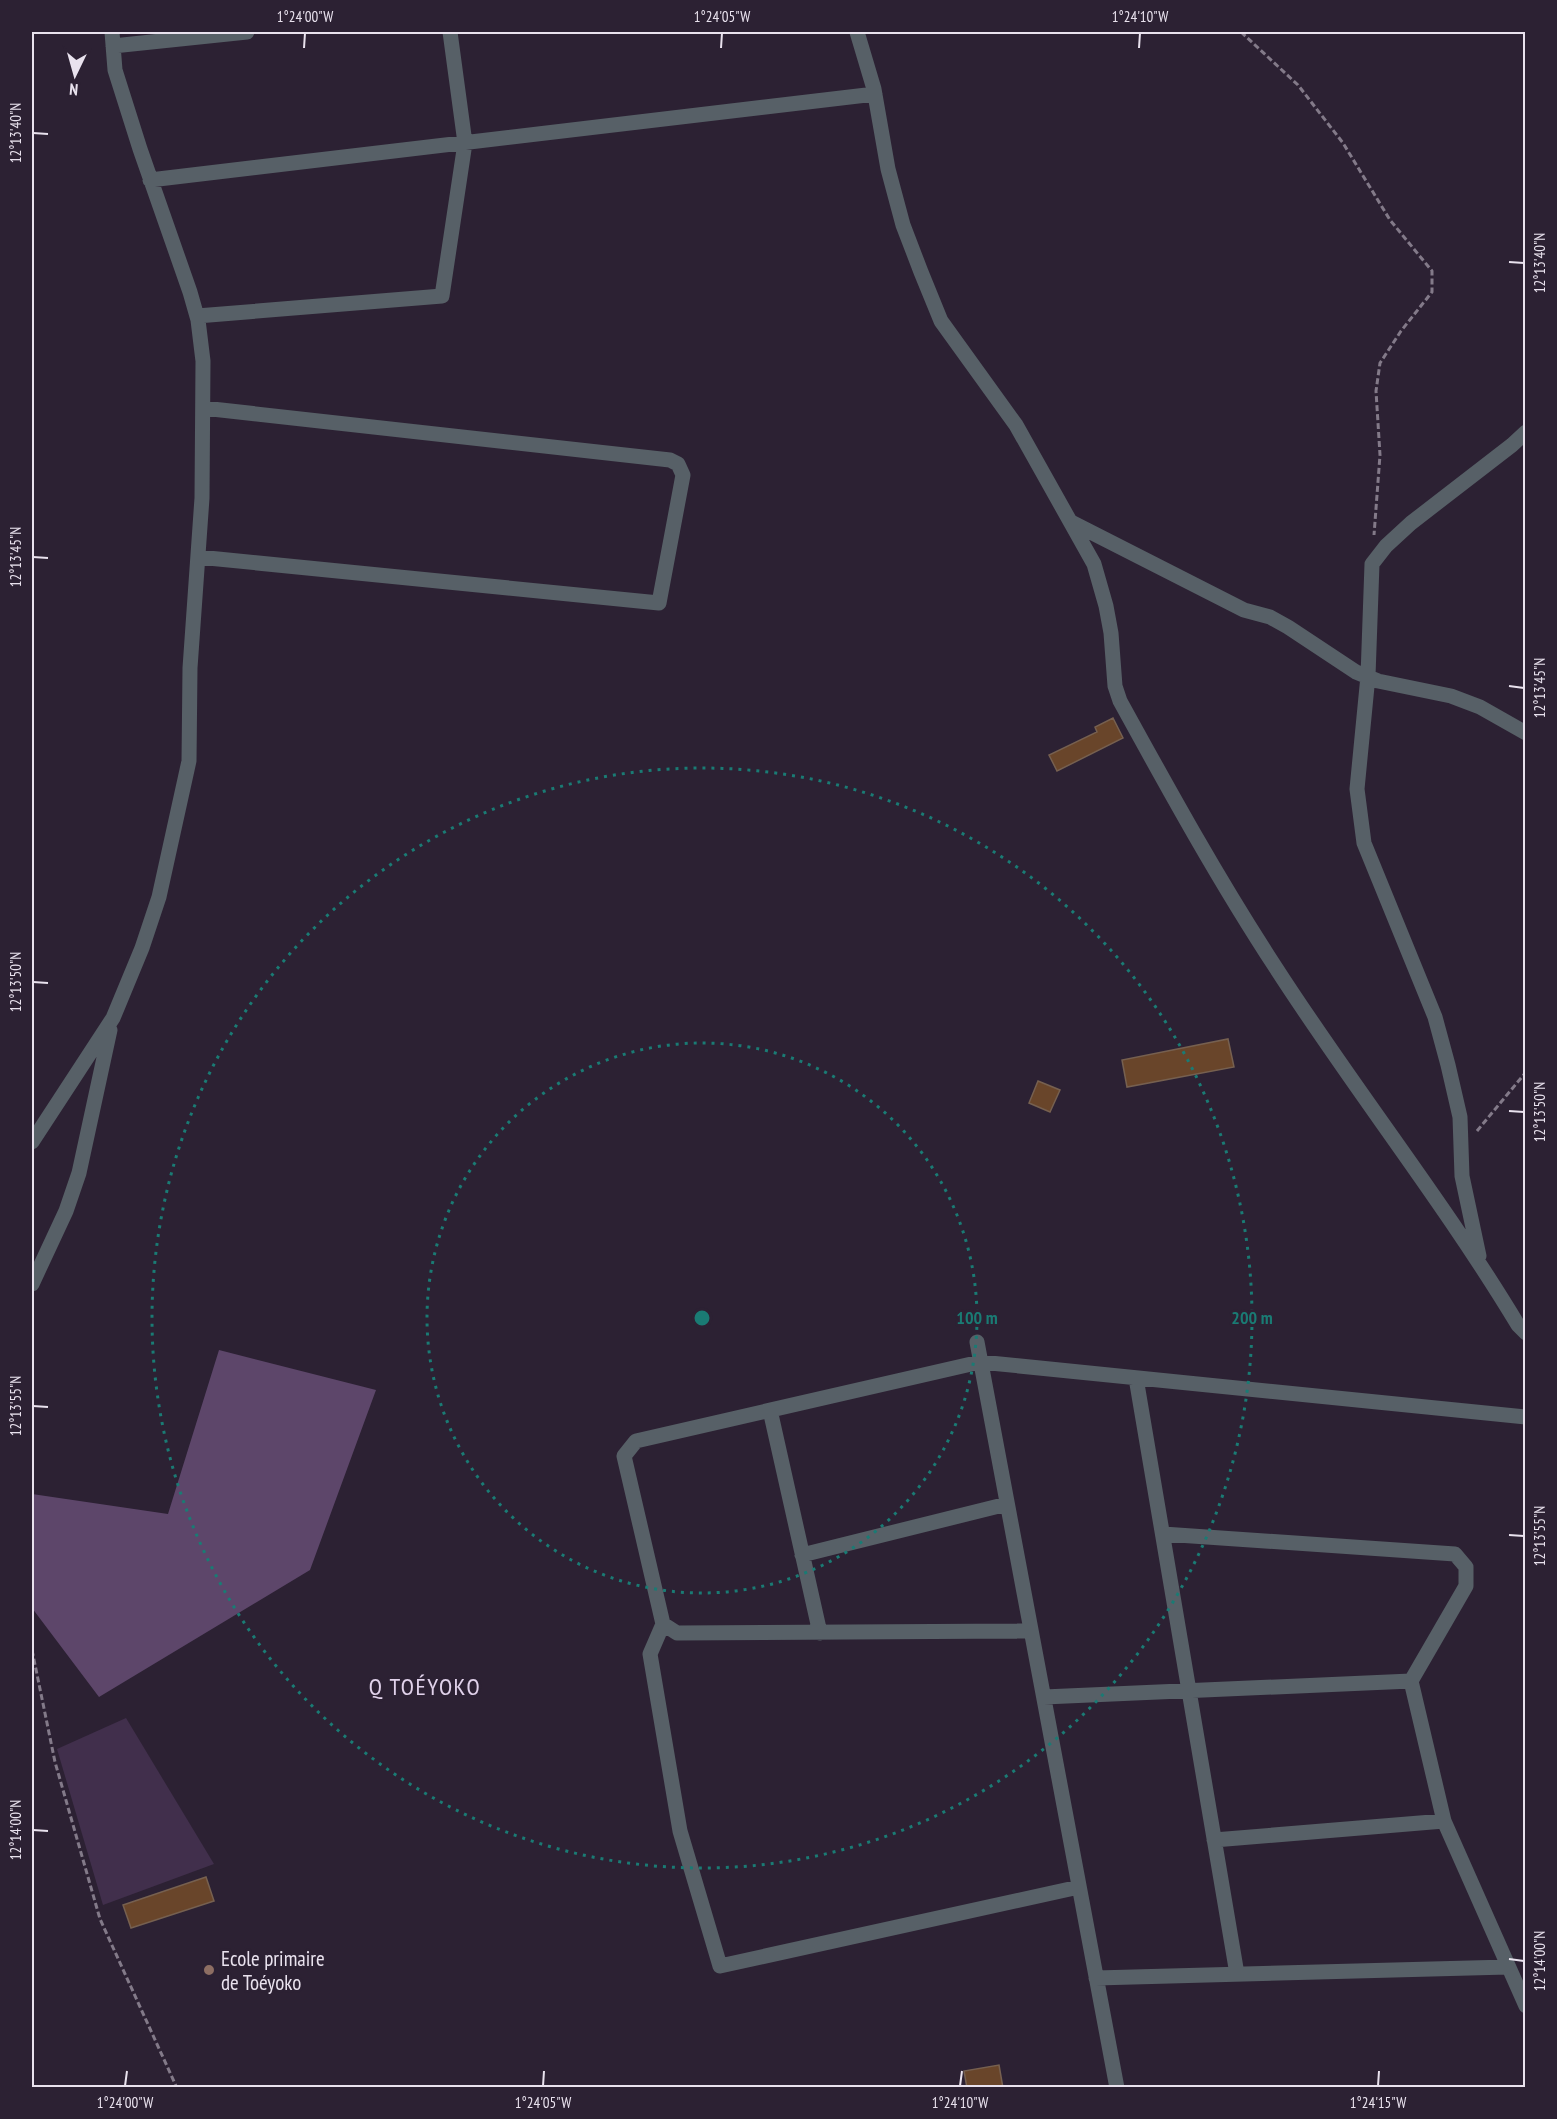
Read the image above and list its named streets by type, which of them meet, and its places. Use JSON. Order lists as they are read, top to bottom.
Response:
{
  "districts": ["Q TOÉYOKO"],
  "places": ["Ecole primaire de Toéyoko"],
  "north": "bottom",
  "coordinates": [
    "1°24'00\"W",
    "1°24'05\"W",
    "1°24'10\"W",
    "12°13'40\"N",
    "12°13'45\"N",
    "12°13'50\"N",
    "12°13'55\"N",
    "12°14'00\"N",
    "1°24'15\"W"
  ],
  "rings": ["100 m", "200 m"]
}
